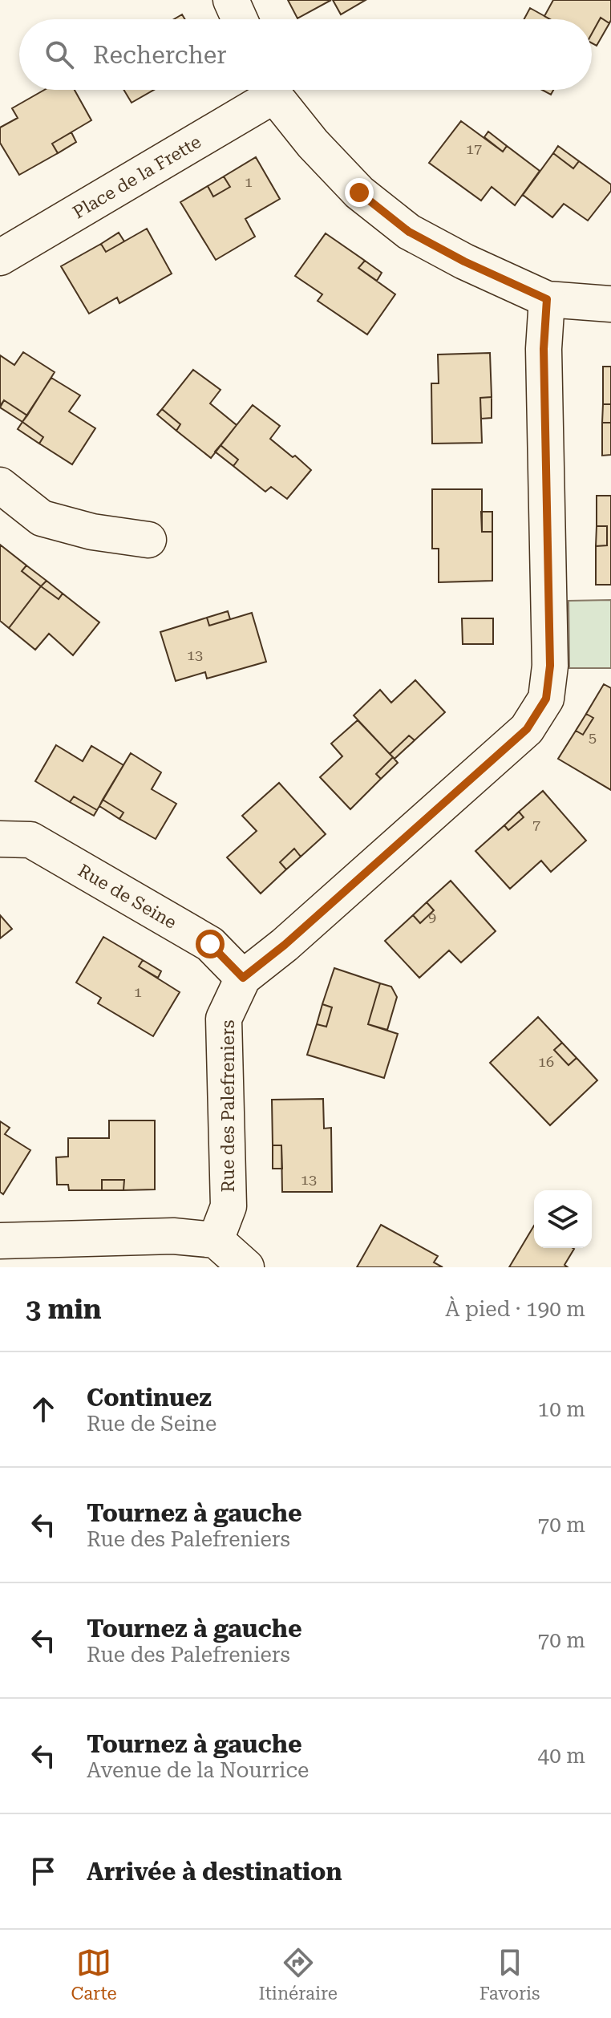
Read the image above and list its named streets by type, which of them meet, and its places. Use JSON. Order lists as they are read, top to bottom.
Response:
{
  "streets": {
    "street": ["Place de la Frette", "Rue de Seine", "Rue des Palefreniers"]
  },
  "crossings": [
    ["Rue de Seine", "Rue des Palefreniers"]
  ],
  "house_numbers": [
    "17",
    "1",
    "13",
    "5",
    "7",
    "9",
    "1",
    "16",
    "13"
  ],
  "page": {
    "search": "Rechercher",
    "heading": ["3 min", "À pied · 190 m"],
    "list": [
      ["Continuez", "Rue de Seine", "10 m"],
      ["Tournez à gauche", "Rue des Palefreniers", "70 m"],
      ["Tournez à gauche", "Rue des Palefreniers", "70 m"],
      ["Tournez à gauche", "Avenue de la Nourrice", "40 m"],
      "Arrivée à destination"
    ],
    "nav": ["Carte", "Itinéraire", "Favoris"]
  }
}
